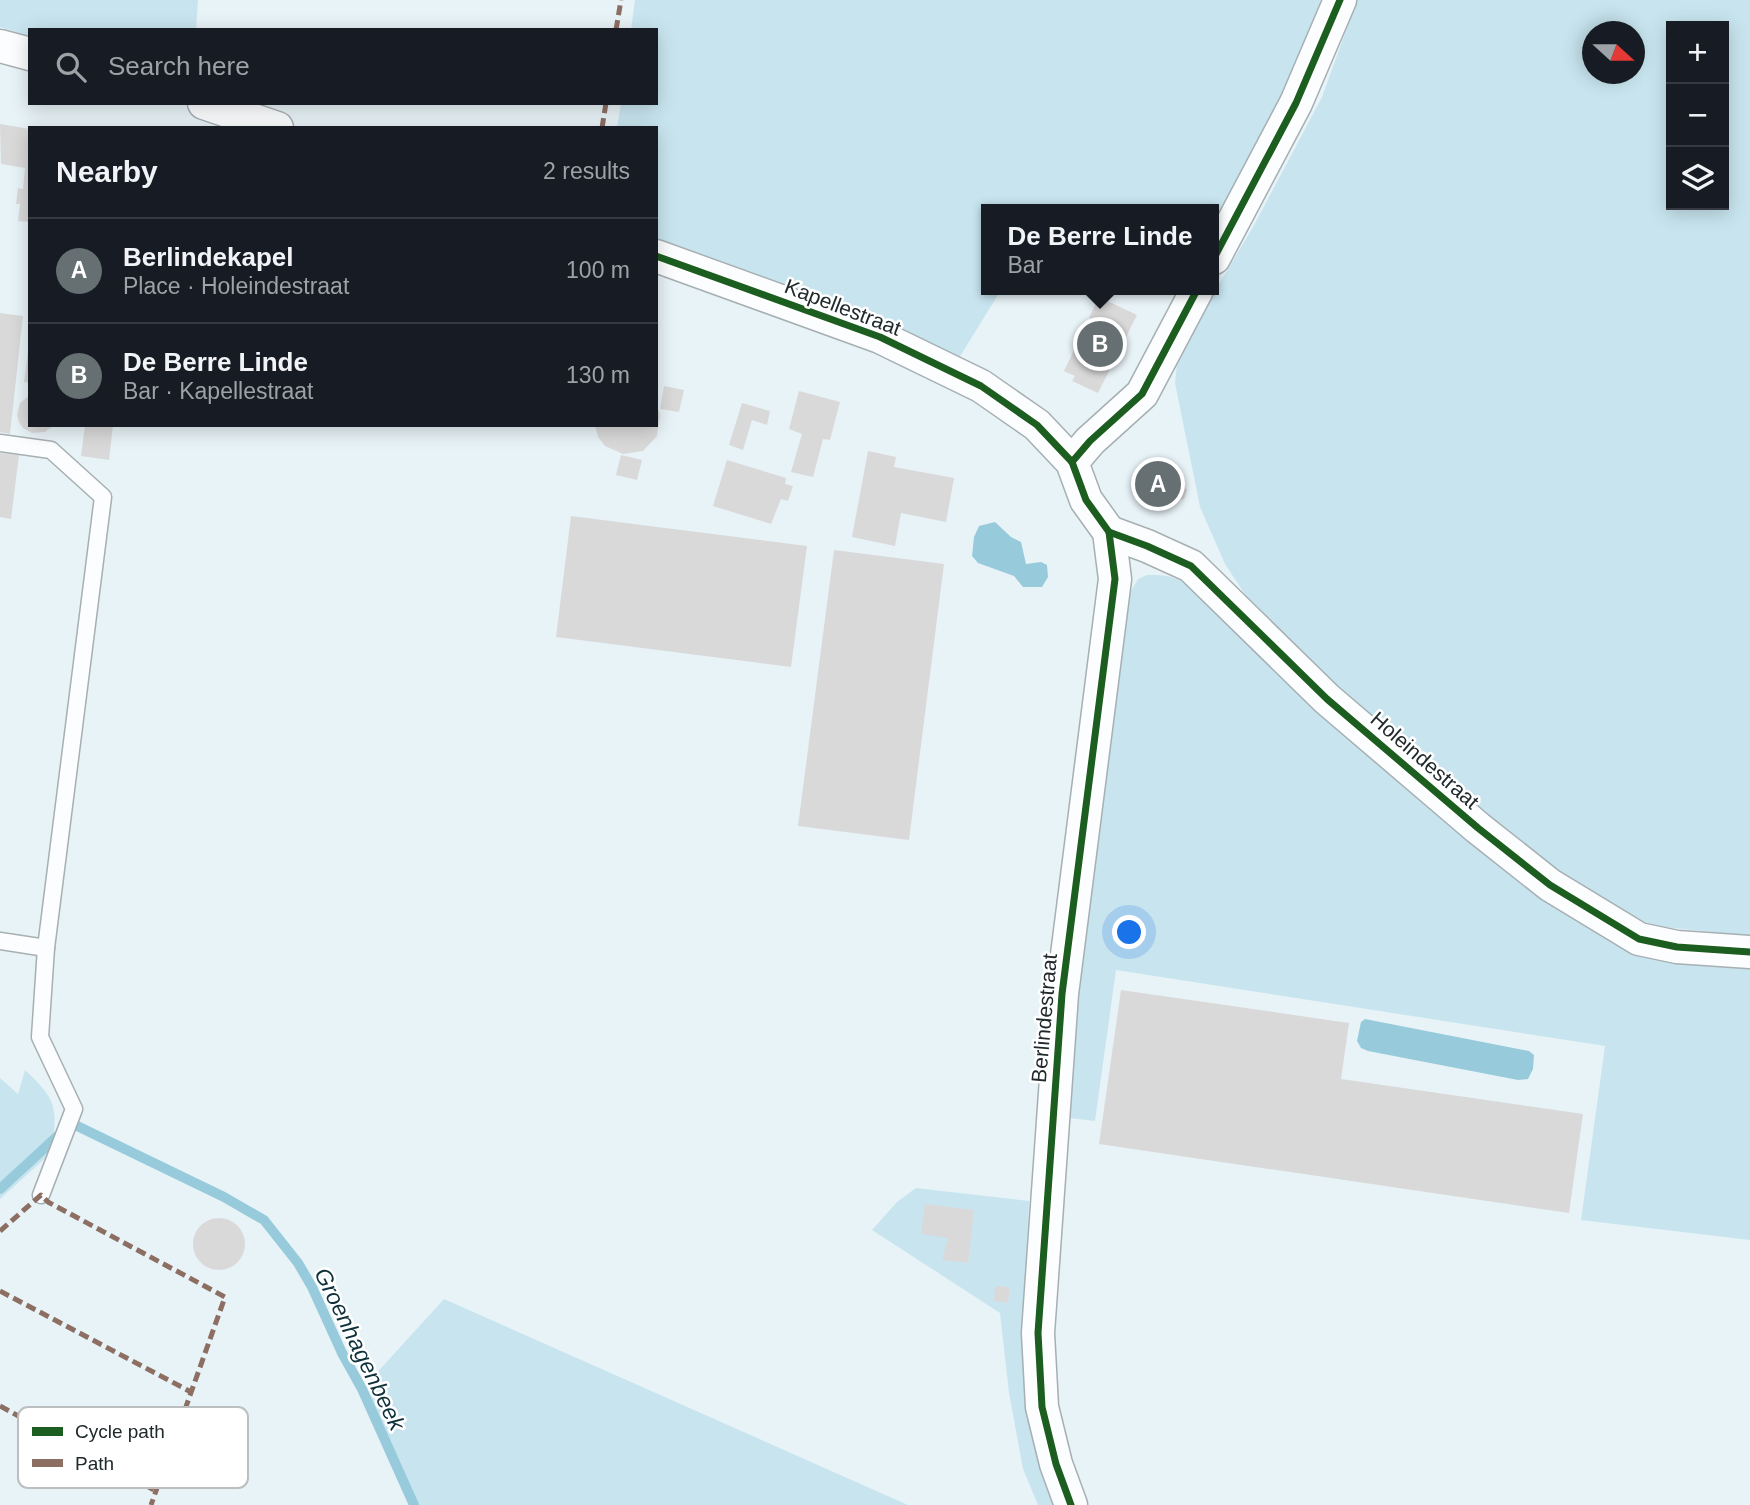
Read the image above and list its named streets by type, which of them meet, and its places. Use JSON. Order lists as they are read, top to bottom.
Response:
{
  "streets": {
    "street": ["Kapellestraat", "Holeindestraat", "Berlindestraat"]
  },
  "crossings": [
    ["Kapellestraat", "Holeindestraat"],
    ["Kapellestraat", "Berlindestraat"],
    ["Holeindestraat", "Berlindestraat"]
  ],
  "water": ["Groenhagenbeek"],
  "legend": ["Cycle path", "Path"],
  "north": "right",
  "page": {
    "map_buttons": ["+", "−"],
    "search": "Search here",
    "heading": ["Nearby", "2 results"],
    "popup": ["De Berre Linde", "Bar"],
    "list": [
      {
        "mark": "A",
        "name": "Berlindekapel",
        "note": "Place · Holeindestraat",
        "value": "100 m"
      },
      {
        "mark": "B",
        "name": "De Berre Linde",
        "note": "Bar · Kapellestraat",
        "value": "130 m"
      }
    ],
    "pins": ["B", "A"]
  }
}
